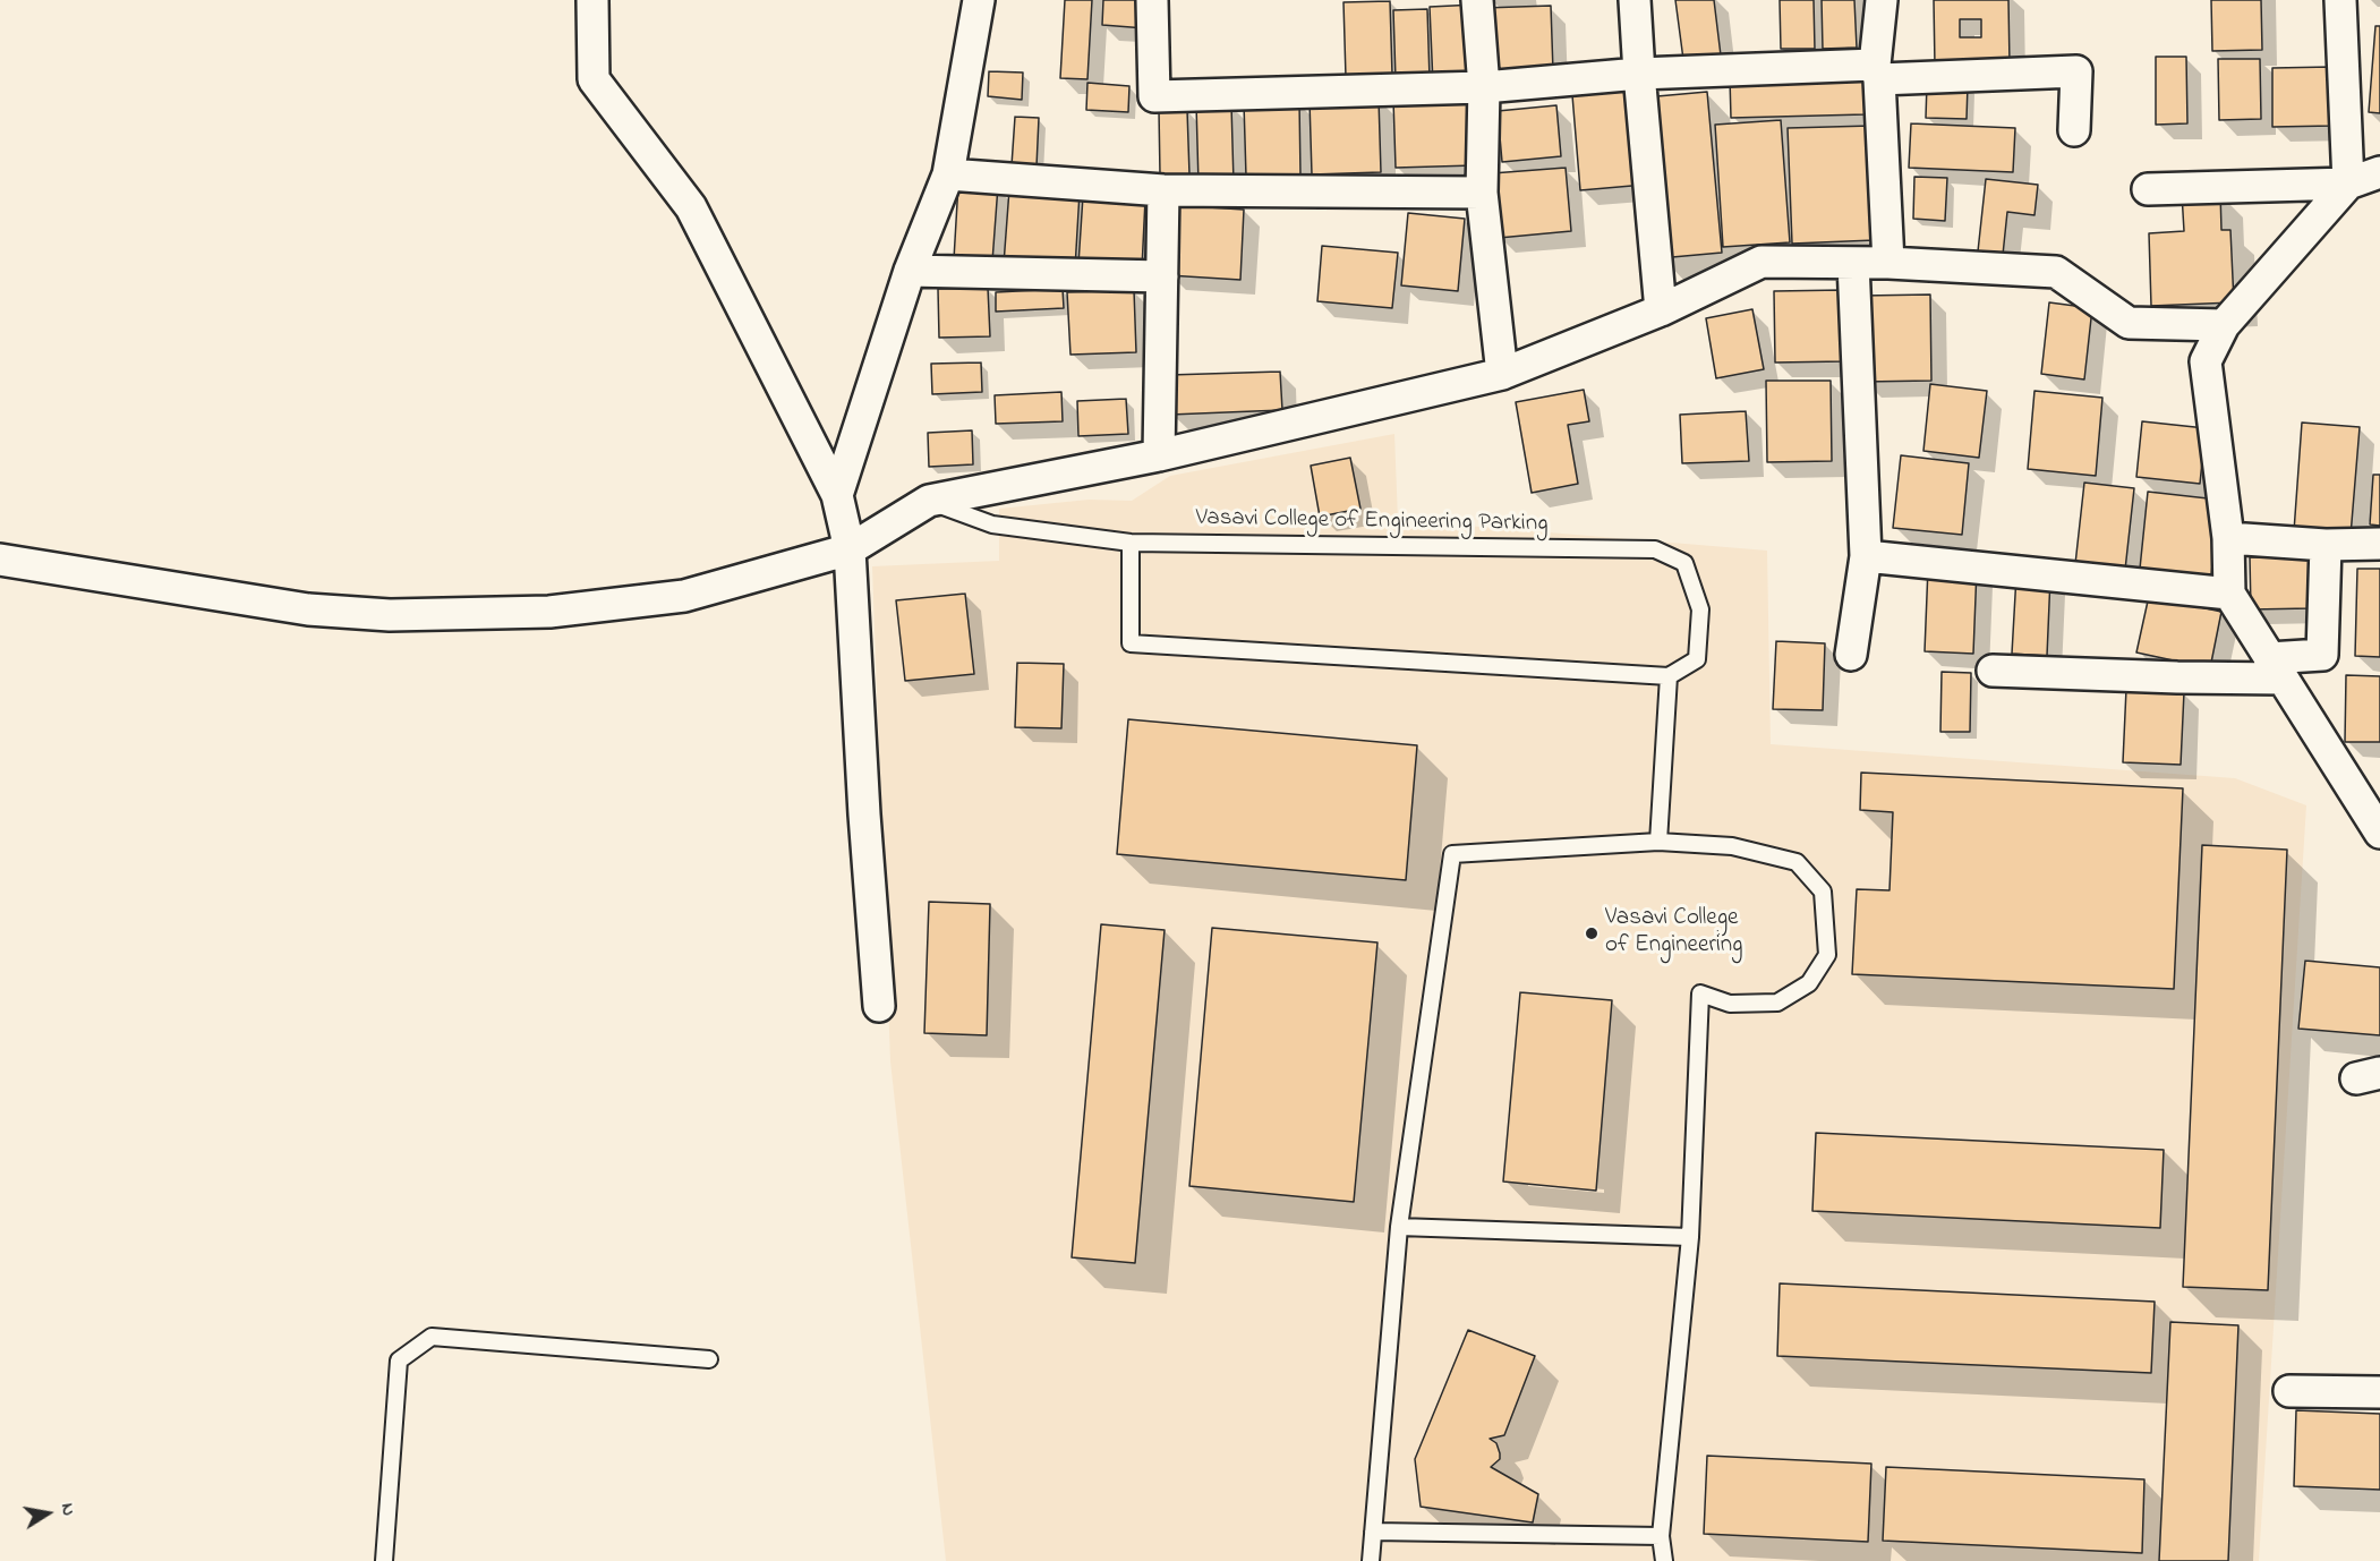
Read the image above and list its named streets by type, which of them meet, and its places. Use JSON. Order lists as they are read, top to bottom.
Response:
{
  "streets": {
    "lane": ["Vasavi College of Engineering Parking"]
  },
  "places": ["Vasavi College of Engineering"],
  "north": "right"
}
